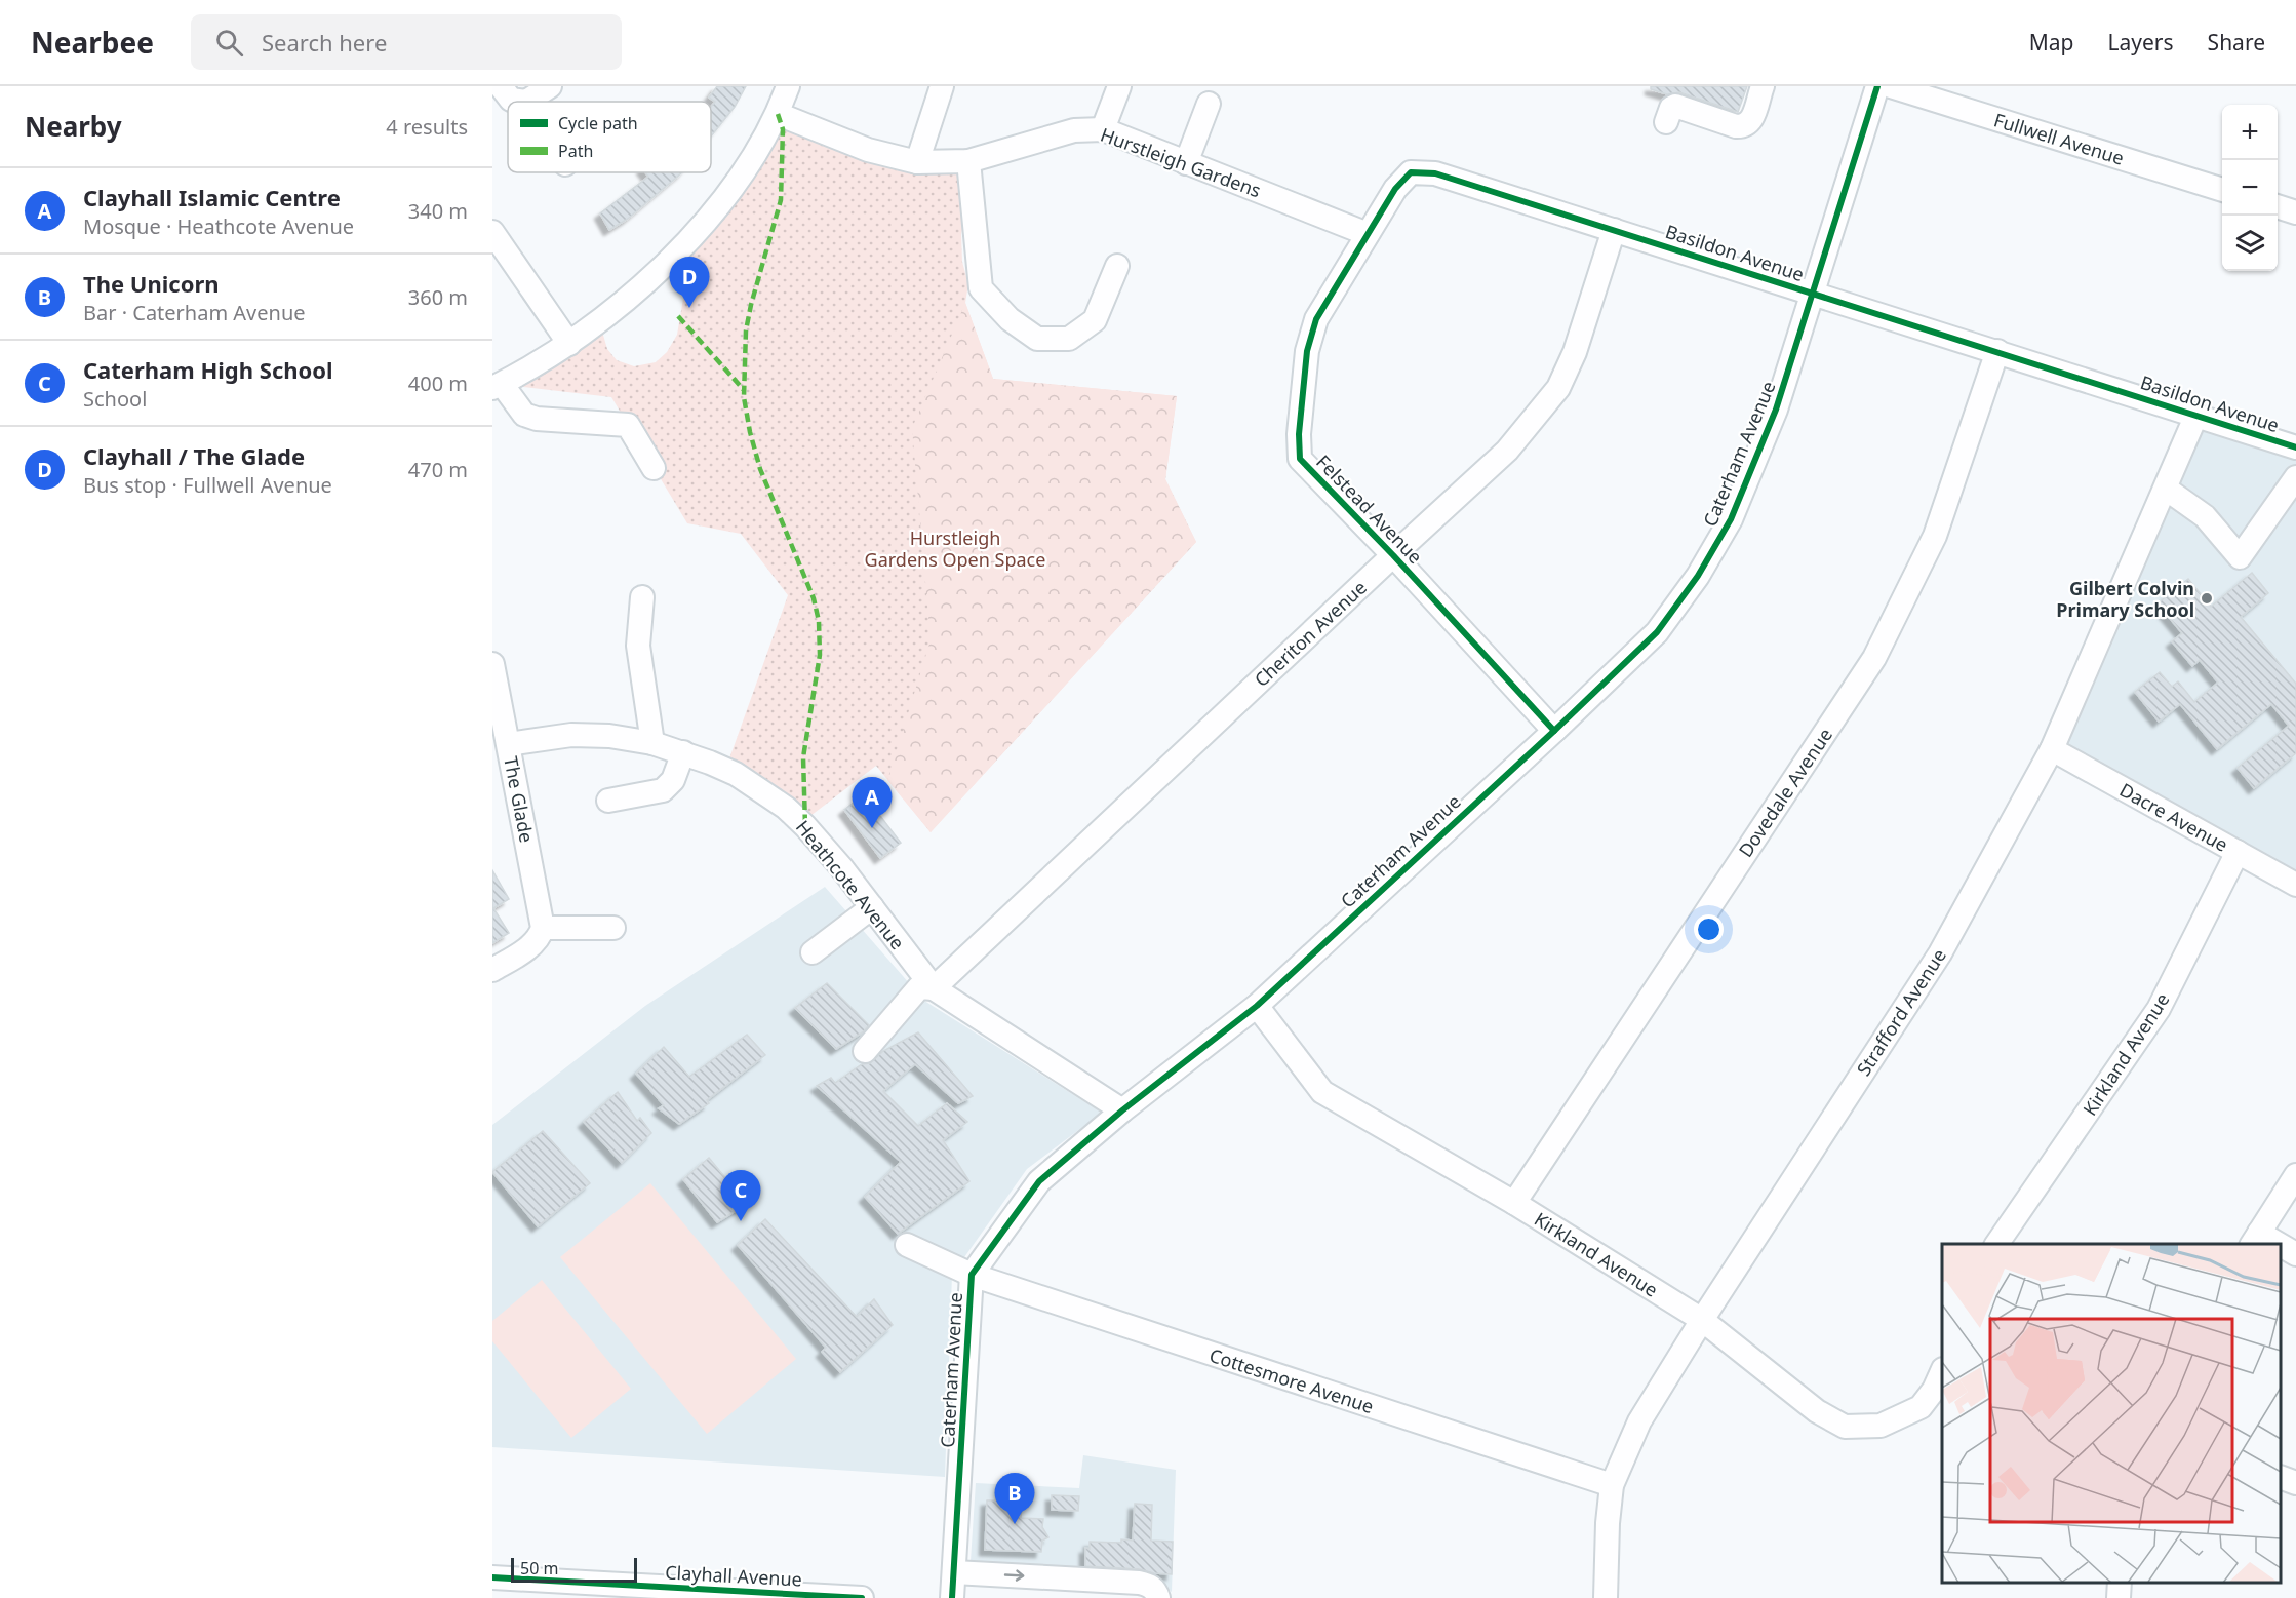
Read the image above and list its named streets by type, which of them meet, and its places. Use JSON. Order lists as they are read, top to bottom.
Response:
{
  "streets": {
    "street": [
      "Fullwell Avenue",
      "Hurstleigh Gardens",
      "Basildon Avenue",
      "Caterham Avenue",
      "Felstead Avenue",
      "Cheriton Avenue",
      "Dovedale Avenue",
      "The Glade",
      "Dacre Avenue",
      "Heathcote Avenue",
      "Strafford Avenue",
      "Kirkland Avenue",
      "Cottesmore Avenue",
      "Clayhall Avenue"
    ]
  },
  "crossings": [
    ["Hurstleigh Gardens", "Basildon Avenue"],
    ["Hurstleigh Gardens", "Felstead Avenue"],
    ["Basildon Avenue", "Caterham Avenue"],
    ["Basildon Avenue", "Felstead Avenue"],
    ["Basildon Avenue", "Cheriton Avenue"],
    ["Basildon Avenue", "Dovedale Avenue"],
    ["Basildon Avenue", "Strafford Avenue"],
    ["Caterham Avenue", "Felstead Avenue"],
    ["Caterham Avenue", "Heathcote Avenue"],
    ["Caterham Avenue", "Kirkland Avenue"],
    ["Caterham Avenue", "Cottesmore Avenue"],
    ["Felstead Avenue", "Cheriton Avenue"],
    ["Cheriton Avenue", "Heathcote Avenue"],
    ["Dovedale Avenue", "Kirkland Avenue"],
    ["The Glade", "Heathcote Avenue"],
    ["Dacre Avenue", "Strafford Avenue"],
    ["Dacre Avenue", "Kirkland Avenue"],
    ["Strafford Avenue", "Kirkland Avenue"],
    ["Strafford Avenue", "Cottesmore Avenue"]
  ],
  "parks": ["Hurstleigh Gardens Open Space"],
  "places": ["Gilbert Colvin Primary School"],
  "legend": ["Cycle path", "Path"],
  "scale_bar": "50 m",
  "page": {
    "header": "Nearbee",
    "search": "Search here",
    "nav": ["Map", "Layers", "Share"],
    "heading": ["Nearby", "4 results"],
    "map_buttons": ["+", "−"],
    "list": [
      {
        "mark": "A",
        "name": "Clayhall Islamic Centre",
        "note": "Mosque · Heathcote Avenue",
        "value": "340 m"
      },
      {
        "mark": "B",
        "name": "The Unicorn",
        "note": "Bar · Caterham Avenue",
        "value": "360 m"
      },
      {
        "mark": "C",
        "name": "Caterham High School",
        "note": "School",
        "value": "400 m"
      },
      {
        "mark": "D",
        "name": "Clayhall / The Glade",
        "note": "Bus stop · Fullwell Avenue",
        "value": "470 m"
      }
    ],
    "pins": [
      "D",
      "A",
      "C",
      "B"
    ],
    "scale": "50 m"
  }
}
